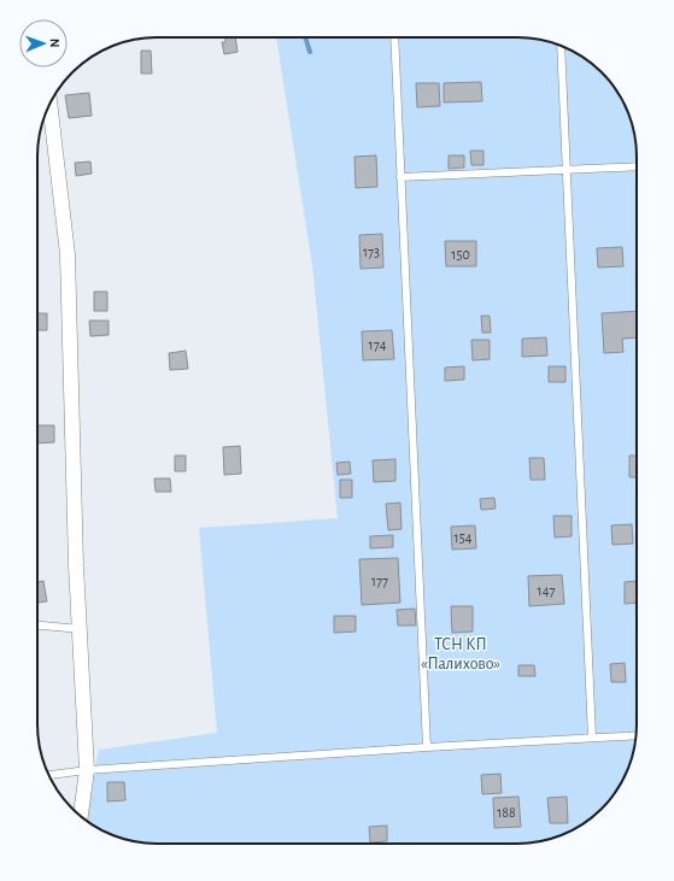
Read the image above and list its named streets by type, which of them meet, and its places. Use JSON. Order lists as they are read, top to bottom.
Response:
{
  "parks": ["ТСН КП «Палихово»"],
  "house_numbers": [
    "173",
    "150",
    "174",
    "154",
    "177",
    "147",
    "188"
  ],
  "north": "right"
}
